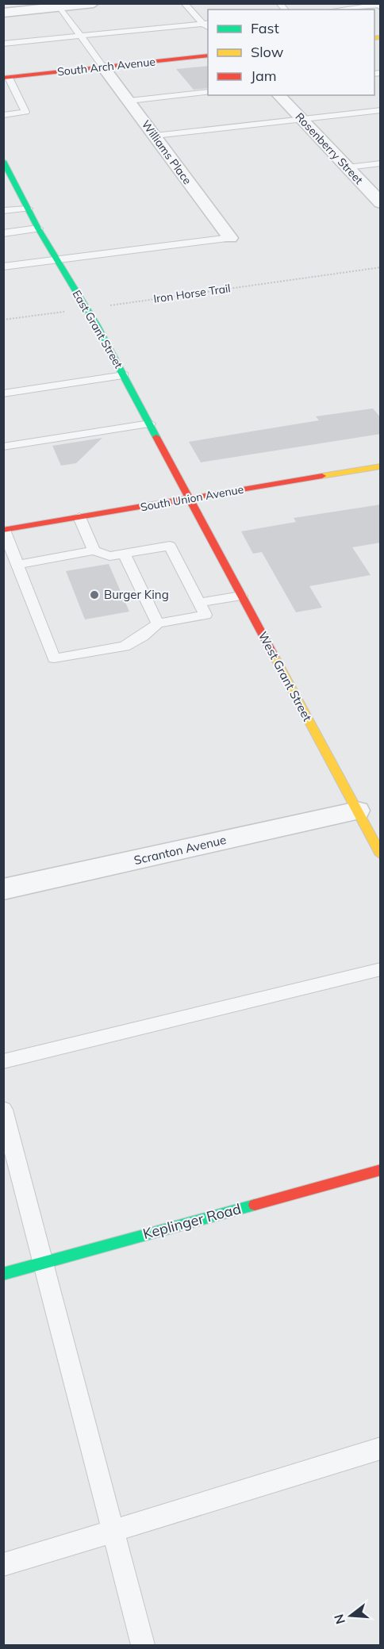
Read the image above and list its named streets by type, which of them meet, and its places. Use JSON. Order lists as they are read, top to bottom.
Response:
{
  "streets": {
    "street": [
      "South Arch Avenue",
      "Rosenberry Street",
      "Williams Place",
      "East Grant Street",
      "South Union Avenue",
      "West Grant Street",
      "Scranton Avenue",
      "Keplinger Road"
    ],
    "path": ["Iron Horse Trail"]
  },
  "crossings": [
    ["South Arch Avenue", "Williams Place"],
    ["Iron Horse Trail", "East Grant Street"],
    ["East Grant Street", "South Union Avenue"],
    ["East Grant Street", "West Grant Street"],
    ["South Union Avenue", "West Grant Street"],
    ["West Grant Street", "Scranton Avenue"]
  ],
  "places": ["Burger King"],
  "legend": ["Fast", "Slow", "Jam"],
  "north": "left"
}
